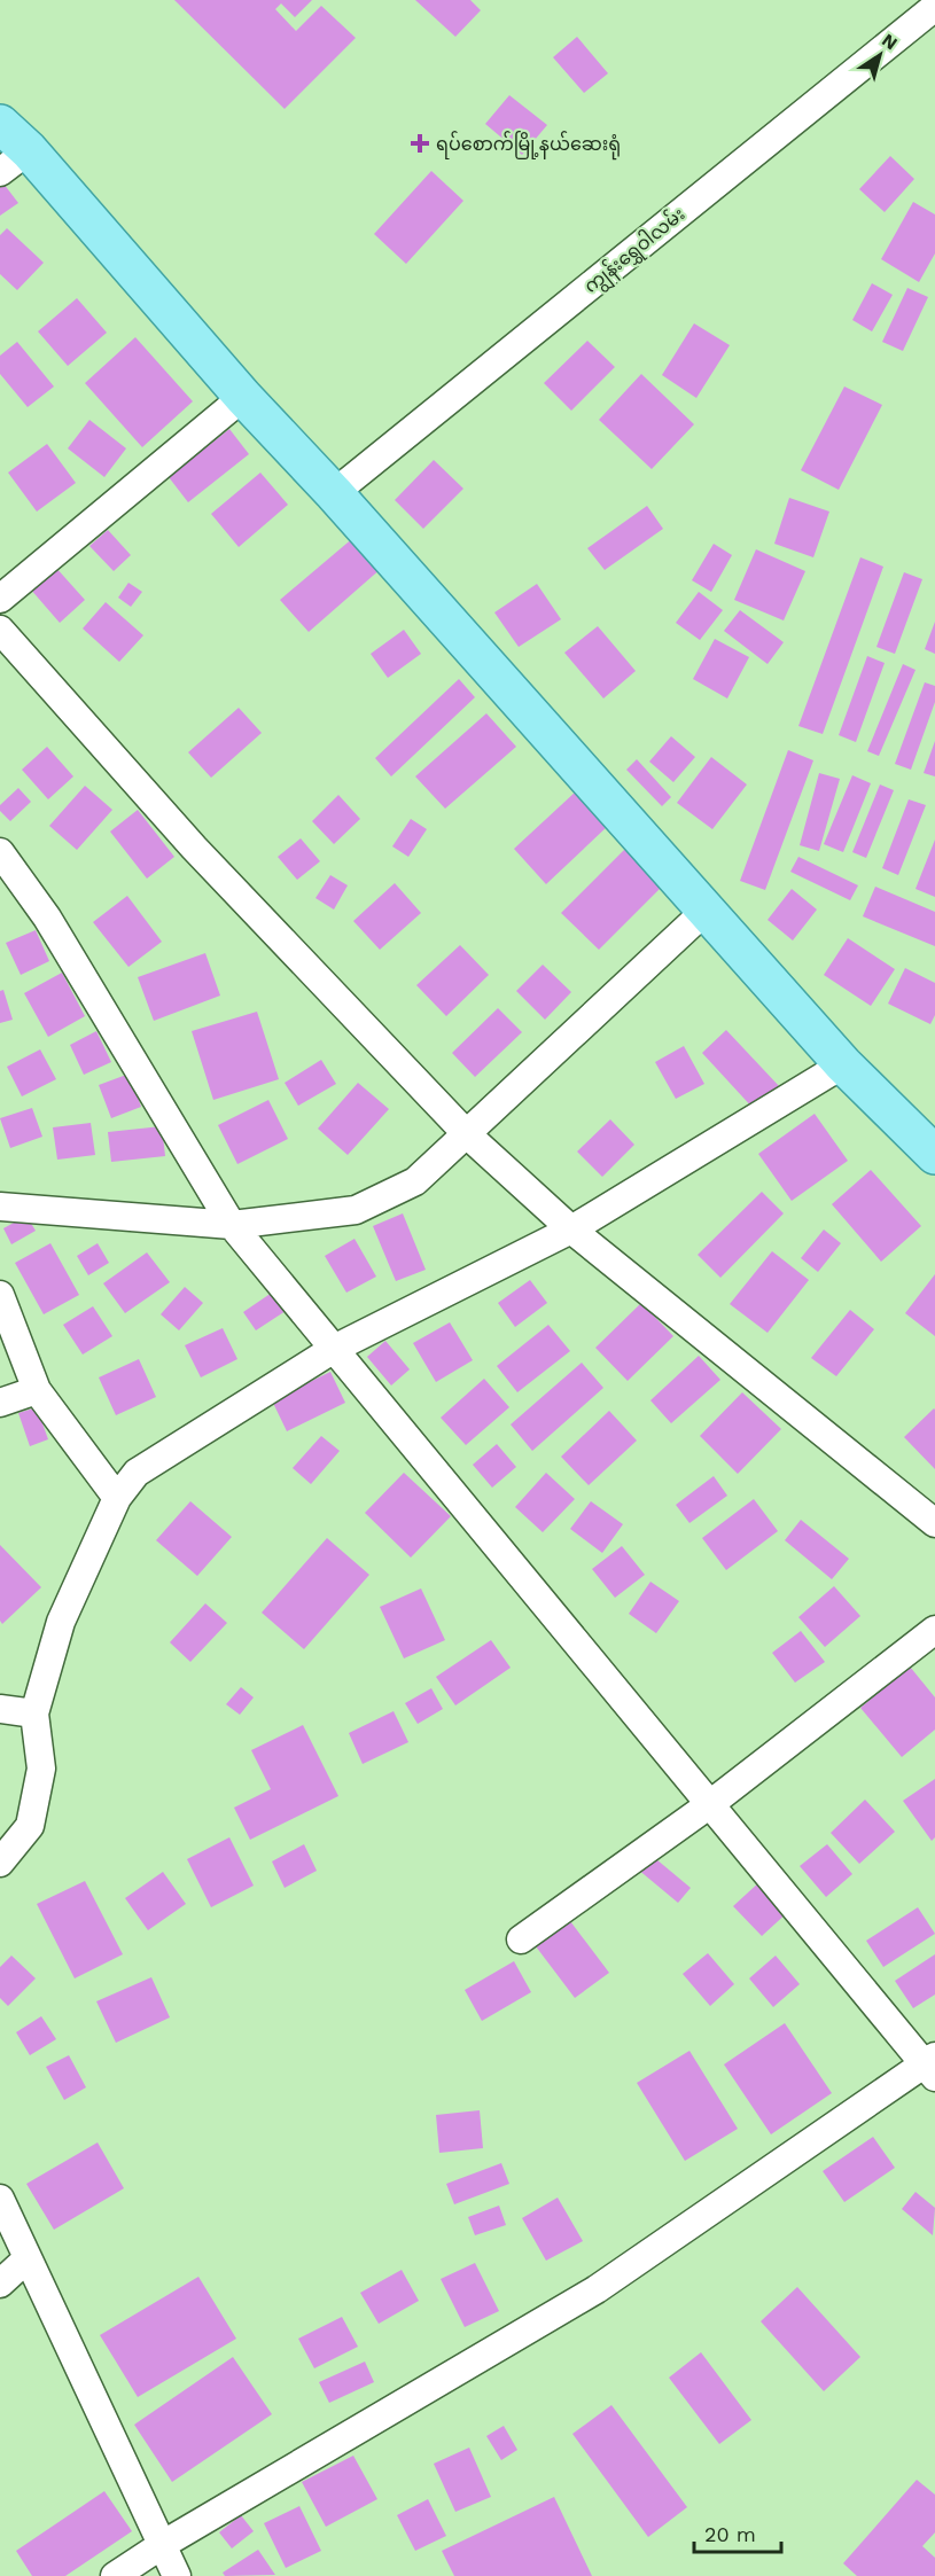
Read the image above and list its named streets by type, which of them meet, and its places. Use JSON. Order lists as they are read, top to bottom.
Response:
{
  "streets": {
    "street": ["ကျွန်းရွှေဝါလမ်း"]
  },
  "places": {
    "health": ["ရပ်စောက်မြို့နယ်ဆေးရုံ"]
  },
  "scale_bar": "20 m",
  "north": "top right"
}
